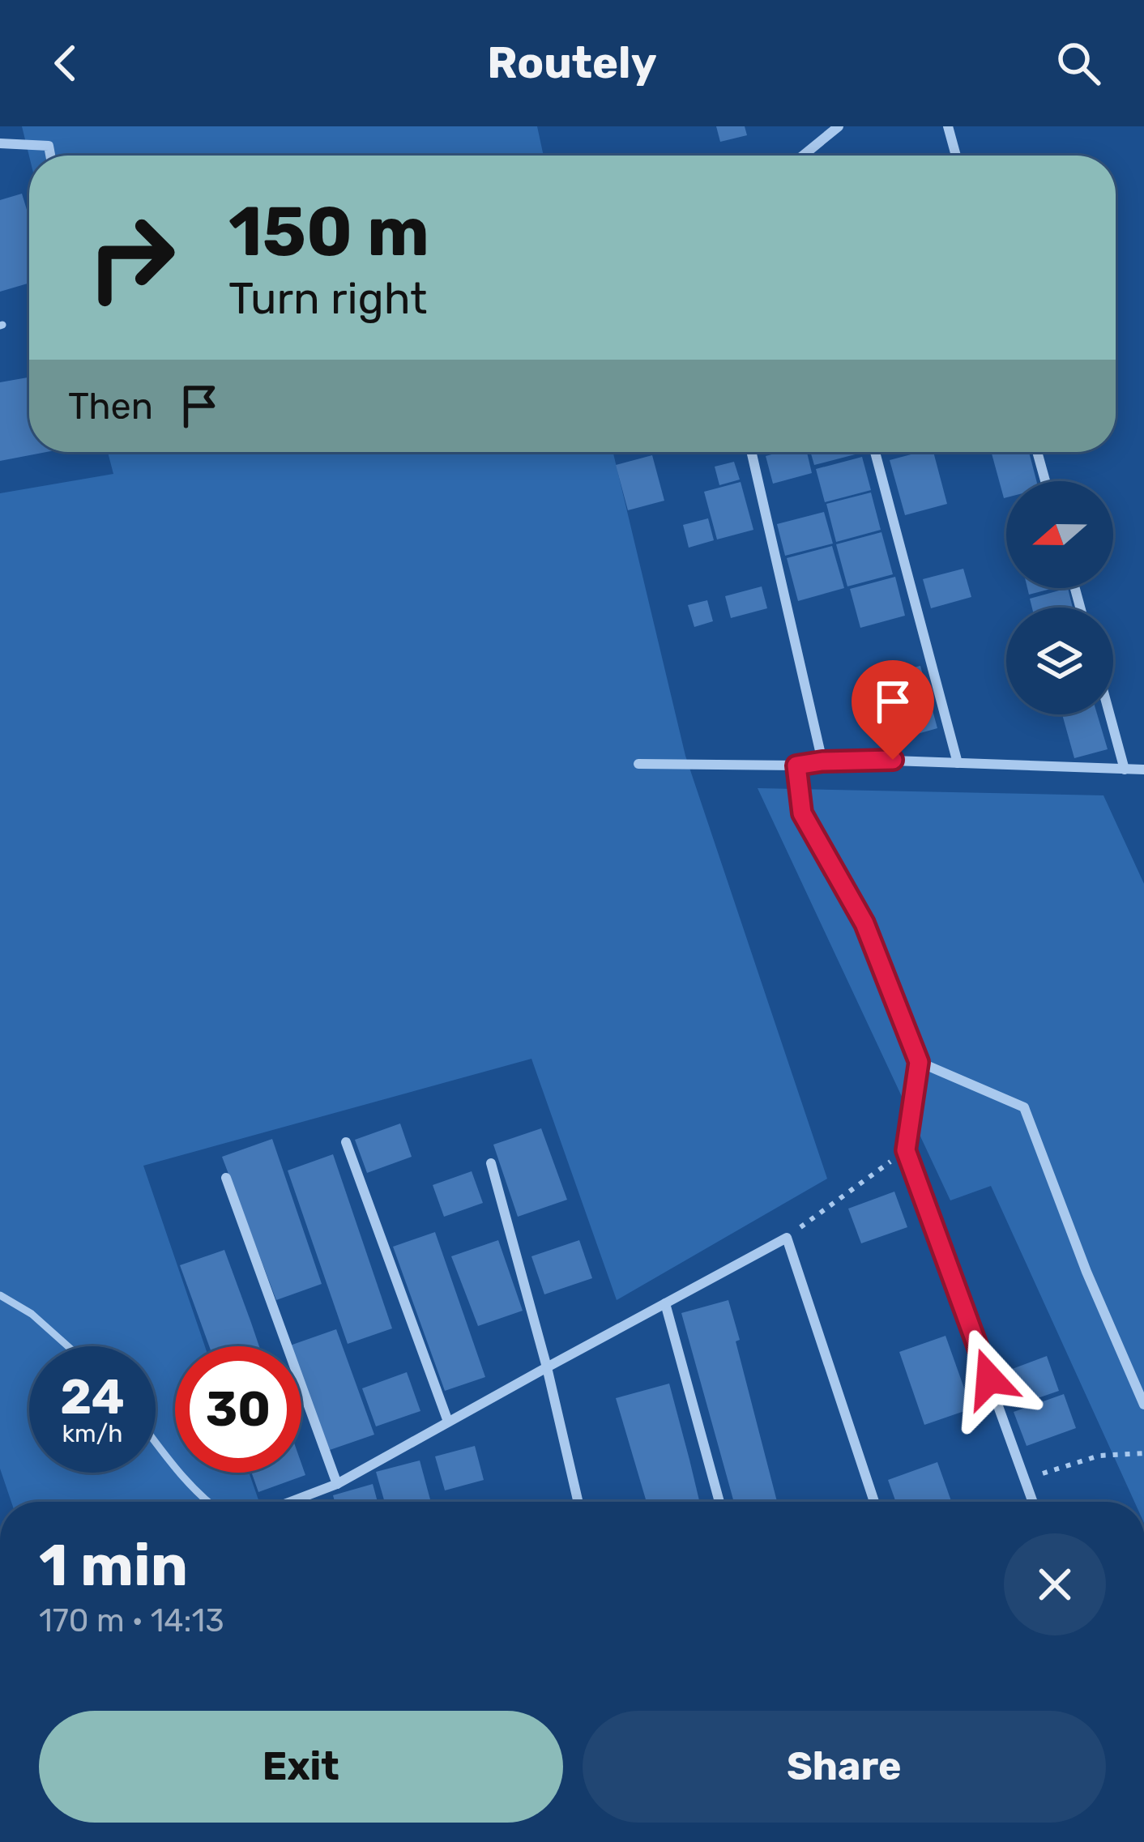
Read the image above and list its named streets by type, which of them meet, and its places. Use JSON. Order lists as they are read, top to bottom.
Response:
{
  "north": "left",
  "page": {
    "header": "Routely",
    "turn": ["150 m", "Turn right"],
    "then": "Then",
    "speed": "24 km/h",
    "limit": "30",
    "heading": ["1 min", "170 m · 14:13"],
    "buttons": ["Exit", "Share"]
  }
}
